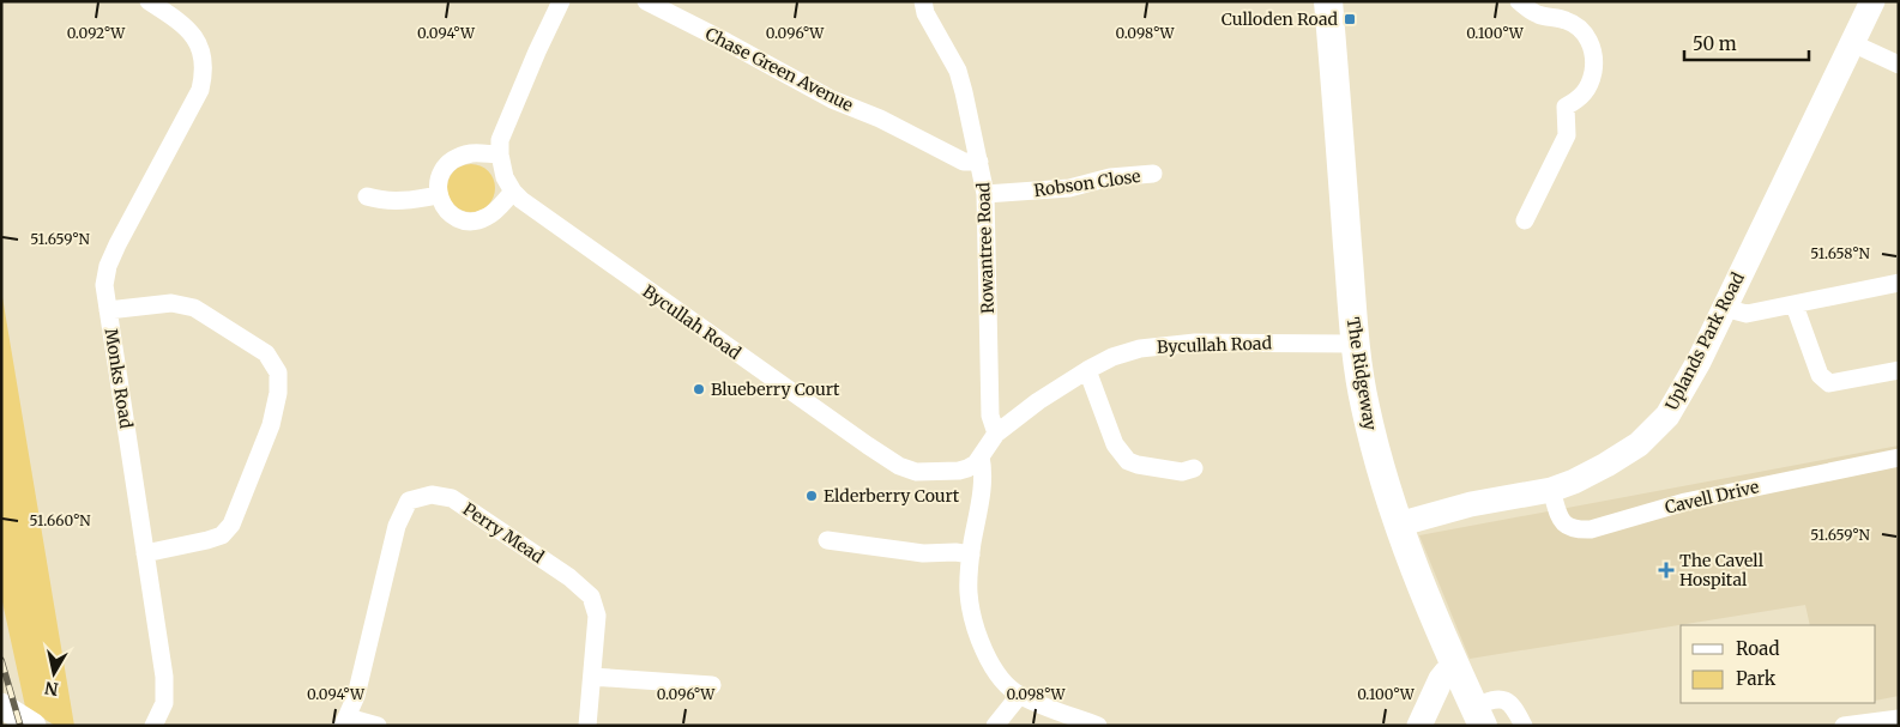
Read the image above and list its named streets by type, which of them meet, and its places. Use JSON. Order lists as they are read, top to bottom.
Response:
{
  "streets": {
    "main road": ["The Ridgeway"],
    "street": [
      "Chase Green Avenue",
      "Robson Close",
      "Rowantree Road",
      "Bycullah Road",
      "Uplands Park Road",
      "Monks Road",
      "Cavell Drive",
      "Perry Mead"
    ]
  },
  "crossings": [
    ["Chase Green Avenue", "Rowantree Road"],
    ["Robson Close", "Rowantree Road"],
    ["Rowantree Road", "Bycullah Road"],
    ["Bycullah Road", "The Ridgeway"],
    ["Uplands Park Road", "The Ridgeway"],
    ["Uplands Park Road", "Cavell Drive"]
  ],
  "places": {
    "transit": ["Culloden Road"],
    "other": ["Blueberry Court", "Elderberry Court"],
    "health": ["The Cavell Hospital"]
  },
  "legend": ["Road", "Park"],
  "scale_bar": "50 m",
  "north": "bottom",
  "coordinates": [
    "0.092°W",
    "0.094°W",
    "0.096°W",
    "0.098°W",
    "0.100°W",
    "51.659°N",
    "51.658°N",
    "51.660°N"
  ]
}
